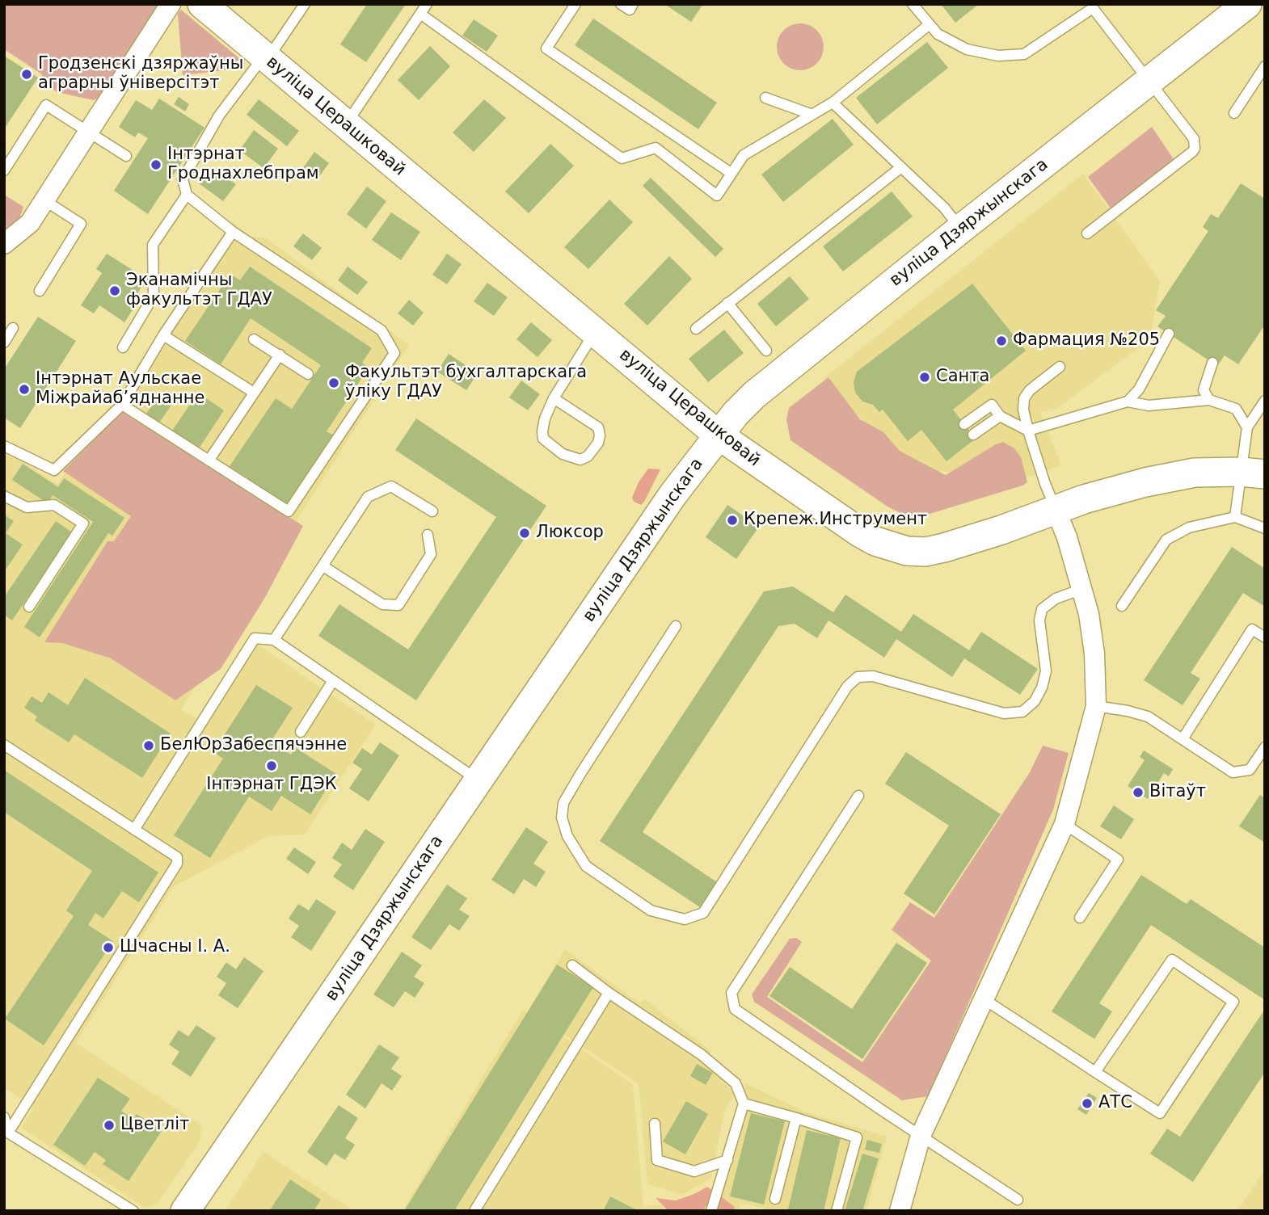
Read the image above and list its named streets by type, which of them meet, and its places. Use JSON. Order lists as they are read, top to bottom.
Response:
{
  "streets": {
    "main road": ["вуліца Церашковай", "вуліца Дзяржынскага"]
  },
  "crossings": [
    ["вуліца Церашковай", "вуліца Дзяржынскага"]
  ],
  "places": [
    "Гродзенскі дзяржаўны аграрны ўніверсітэт",
    "Інтэрнат Гроднахлебпрам",
    "Эканамічны факультэт ГДАУ",
    "Фармация №205",
    "Санта",
    "Факультэт бухгалтарскага ўліку ГДАУ",
    "Інтэрнат Аульскае Міжрайабʼяднанне",
    "Крепеж.Инструмент",
    "Люксор",
    "БелЮрЗабеспячэнне",
    "Інтэрнат ГДЭК",
    "Вітаўт",
    "Шчасны І. А.",
    "АТС",
    "Цветліт"
  ]
}
